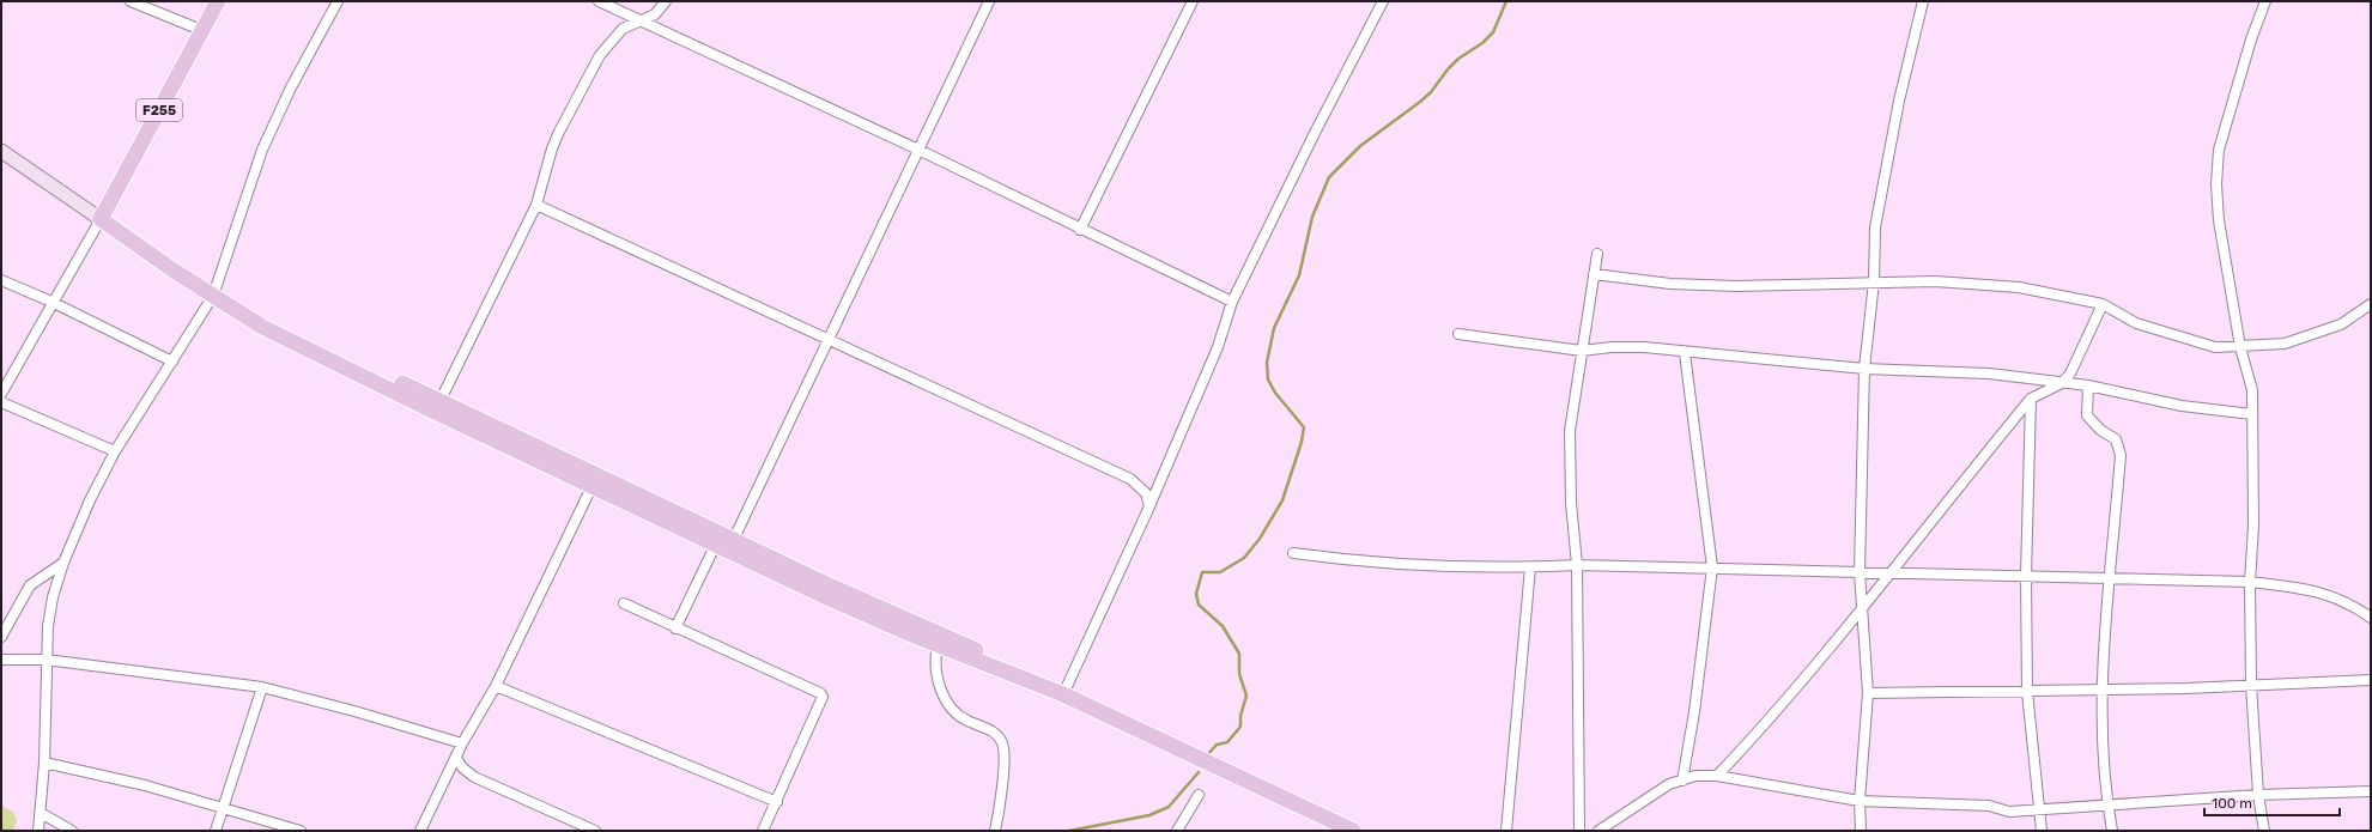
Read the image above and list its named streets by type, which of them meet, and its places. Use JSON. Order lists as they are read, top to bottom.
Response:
{
  "streets": {
    "main road": ["F255"]
  },
  "scale_bar": "100 m"
}
